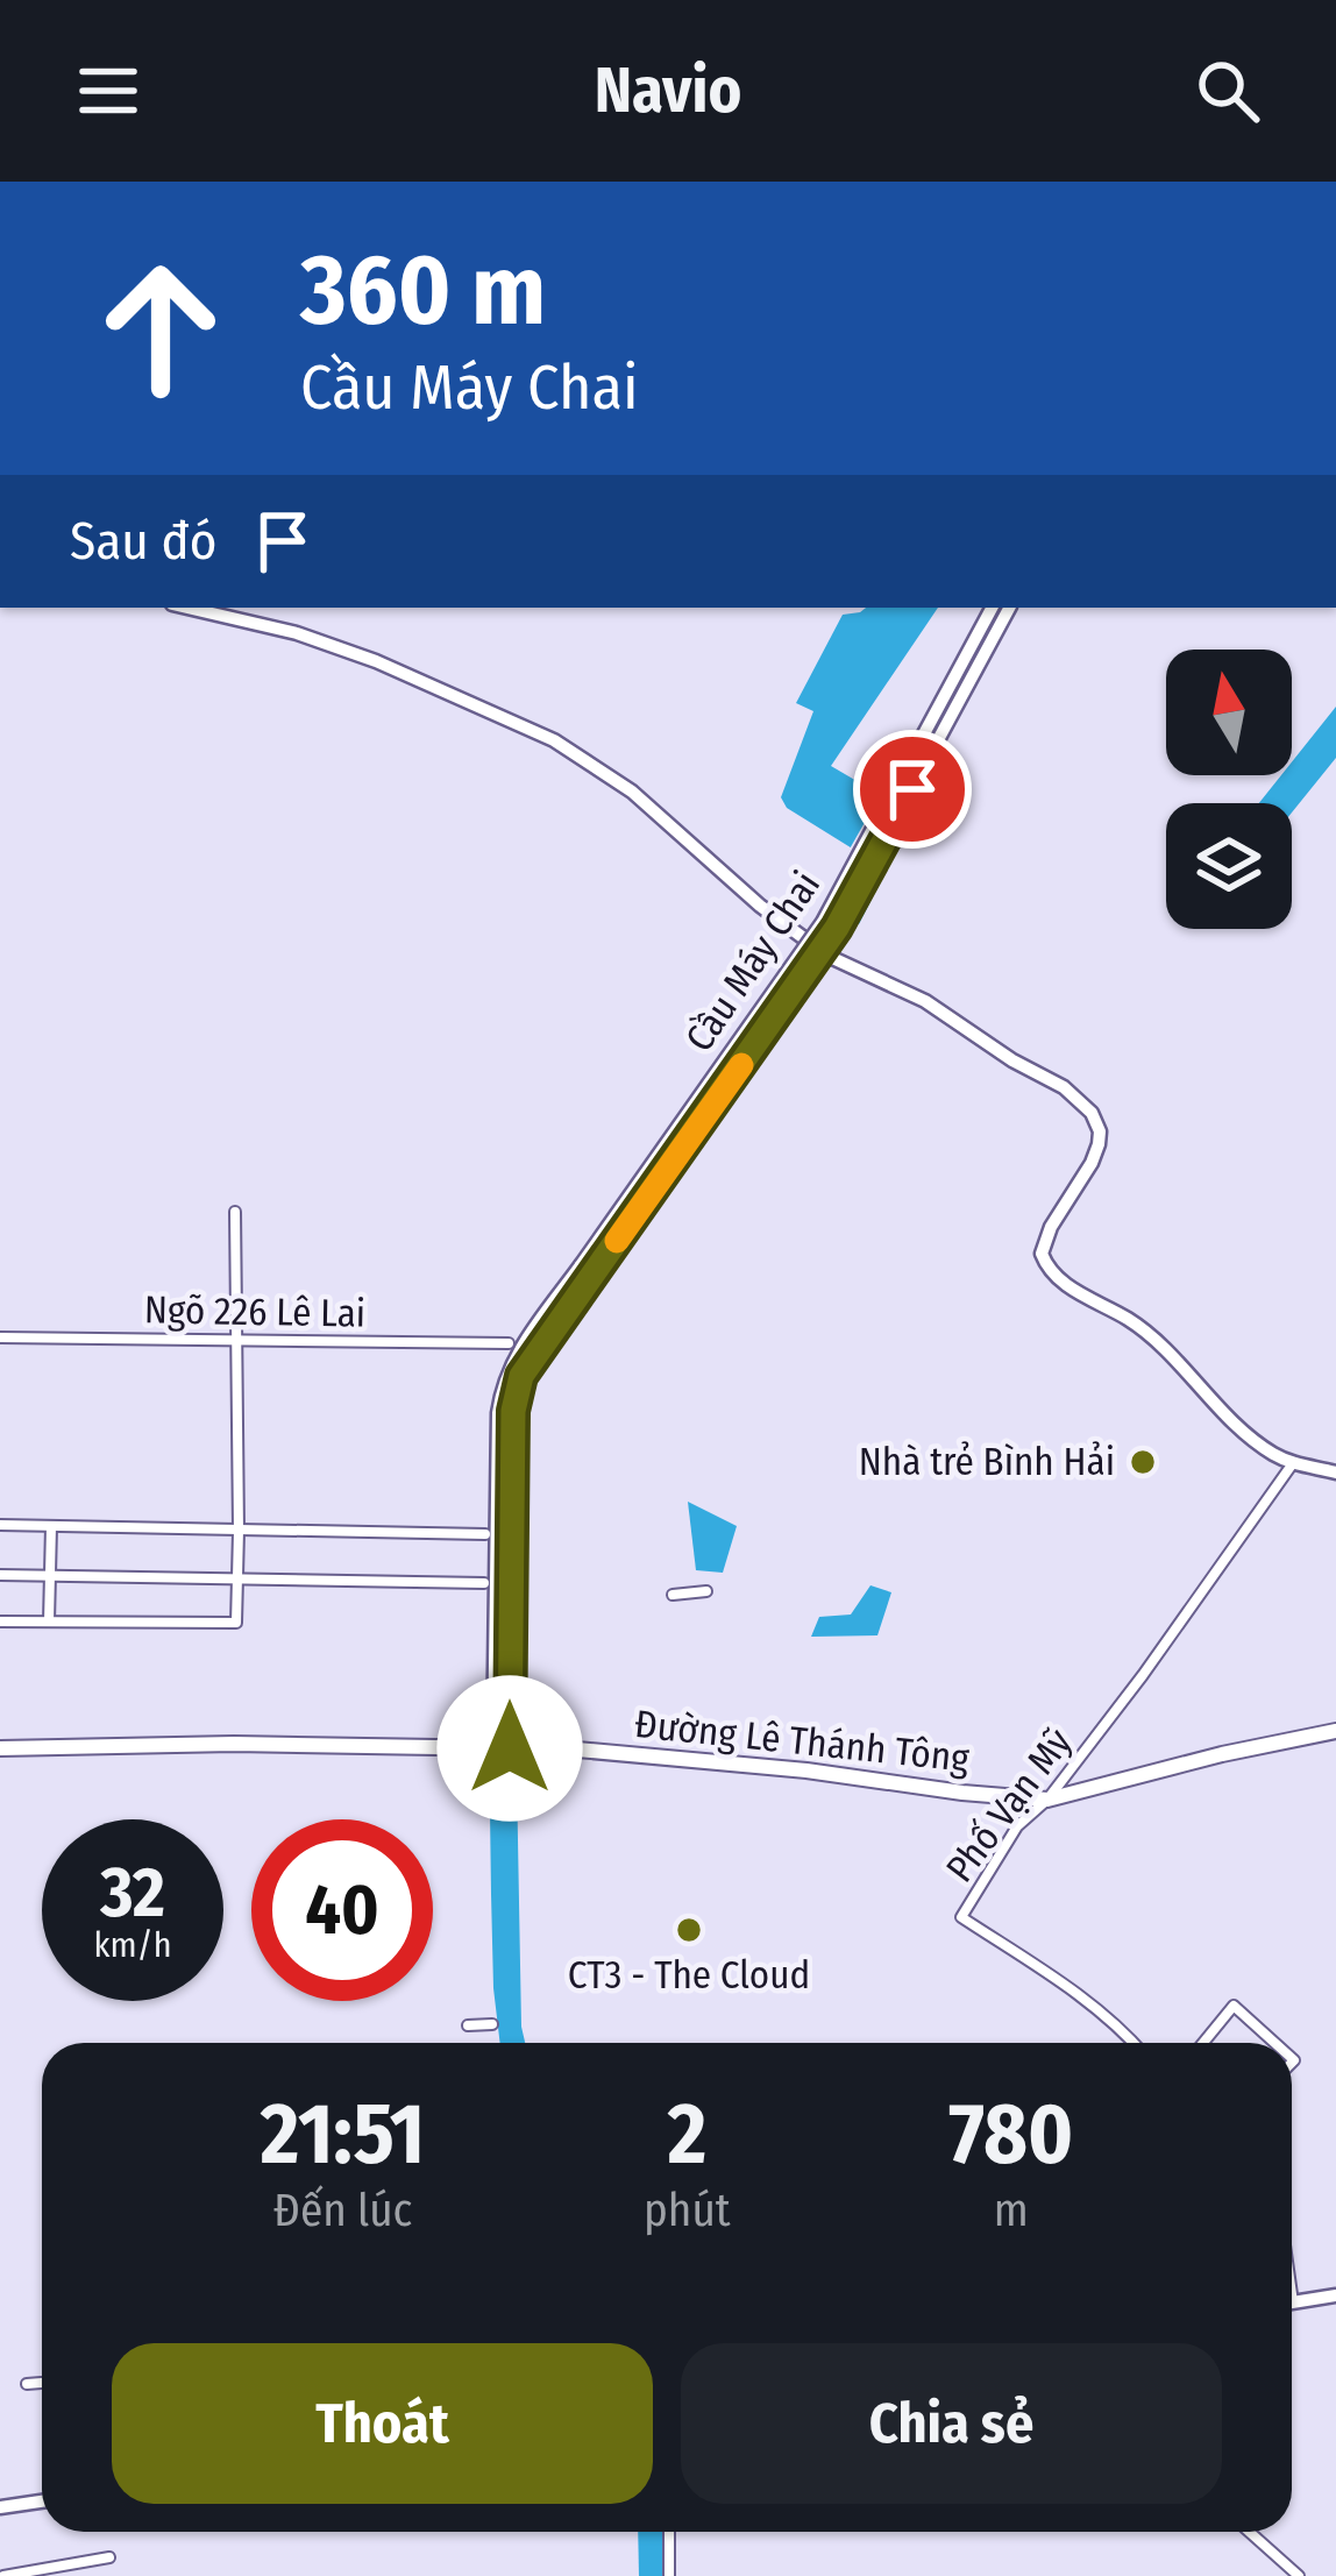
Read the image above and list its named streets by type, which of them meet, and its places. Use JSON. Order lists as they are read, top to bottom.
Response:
{
  "streets": {
    "main road": ["Đường Lê Thánh Tông"],
    "street": ["Cầu Máy Chai", "Ngõ 226 Lê Lai", "Phố Vạn Mỹ"]
  },
  "crossings": [
    ["Đường Lê Thánh Tông", "Phố Vạn Mỹ"]
  ],
  "places": ["Nhà trẻ Bình Hải", "CT3 - The Cloud"],
  "north": "top",
  "page": {
    "header": "Navio",
    "turn": ["360 m", "Cầu Máy Chai"],
    "then": "Sau đó",
    "speed": "32 km/h",
    "limit": "40",
    "eta": [
      "21:51",
      "Đến lúc",
      "2",
      "phút",
      "780",
      "m"
    ],
    "buttons": ["Thoát", "Chia sẻ"]
  }
}
